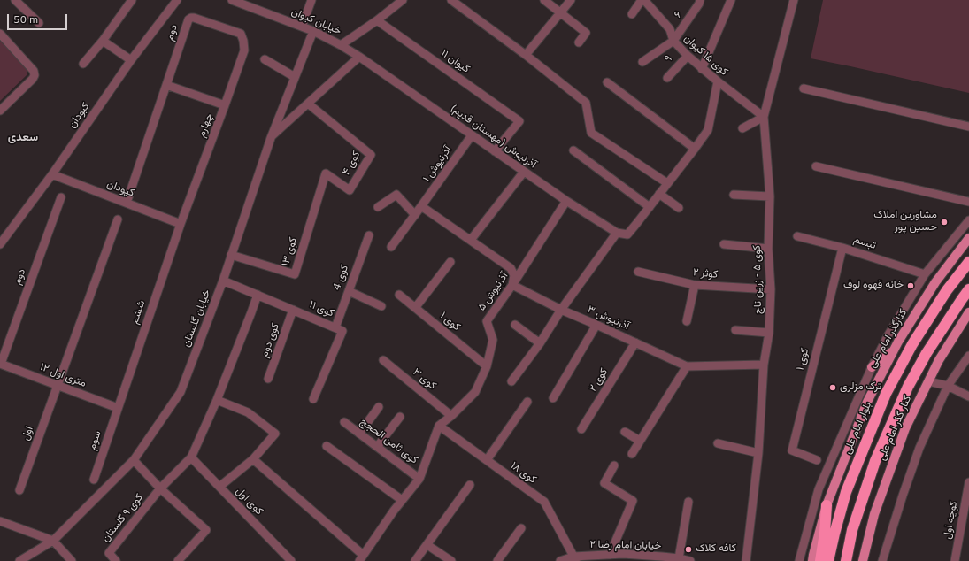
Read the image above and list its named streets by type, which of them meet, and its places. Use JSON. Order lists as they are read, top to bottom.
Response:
{
  "streets": {
    "highway": ["بلوار امام علی"],
    "main road": ["کنارگذر امام علی", "کنار گذر امام علی"],
    "street": [
      "۶",
      "خیابان کیوان",
      "دوم",
      "کوی ۱۵ کیوان",
      "۹",
      "کیوان ۱۱",
      "کبودان",
      "چهارم",
      "آذرنیوش (مهستان قدیم)",
      "کوی ۴",
      "آذرنیوش ۱",
      "کیودان",
      "تبسم",
      "کوی ۱۳",
      "کوثر ۲",
      "کوی 4",
      "کوی ۵ - زرین تاج",
      "آذرنیوش ۵",
      "کوی ۱۱",
      "ششم",
      "خیابان گلستان",
      "آذرنیوش ۳",
      "کوی ۱",
      "کوی دوم",
      "۱۲ متری اول",
      "کوی ۳",
      "کوی ۲",
      "اول",
      "سوم",
      "کوی ثامن الحجج",
      "کوی ۱۸",
      "کوی اول",
      "کوی ۹ گلستان",
      "کوچه اول",
      "خیابان امام رضا ۲"
    ]
  },
  "crossings": [
    ["۶", "کوی ۱۵ کیوان"],
    ["خیابان کیوان", "کیوان ۱۱"],
    ["خیابان کیوان", "آذرنیوش (مهستان قدیم)"],
    ["خیابان کیوان", "خیابان گلستان"],
    ["دوم", "چهارم"],
    ["دوم", "کیودان"],
    ["دوم", "۱۲ متری اول"],
    ["کوی ۱۵ کیوان", "۹"],
    ["کوی ۱۵ کیوان", "کوی ۵ - زرین تاج"],
    ["کیوان ۱۱", "آذرنیوش (مهستان قدیم)"],
    ["کبودان", "کیودان"],
    ["چهارم", "کیودان"],
    ["چهارم", "ششم"],
    ["آذرنیوش (مهستان قدیم)", "آذرنیوش ۱"],
    ["آذرنیوش (مهستان قدیم)", "آذرنیوش ۵"],
    ["کوی ۴", "کوی ۱۳"],
    ["کیودان", "ششم"],
    ["تبسم", "کوی ۱"],
    ["کوی ۱۳", "خیابان گلستان"],
    ["کوثر ۲", "کوی ۵ - زرین تاج"],
    ["کوی 4", "کوی ۱۱"],
    ["کوی ۵ - زرین تاج", "آذرنیوش ۳"],
    ["آذرنیوش ۵", "آذرنیوش ۳"],
    ["آذرنیوش ۵", "کوی ۱"],
    ["آذرنیوش ۵", "کوی ۳"],
    ["آذرنیوش ۵", "کوی ۱۸"],
    ["کوی ۱۱", "خیابان گلستان"],
    ["کوی ۱۱", "کوی دوم"],
    ["ششم", "۱۲ متری اول"],
    ["ششم", "سوم"],
    ["آذرنیوش ۳", "کوی ۲"],
    ["۱۲ متری اول", "اول"],
    ["۱۲ متری اول", "سوم"],
    ["کوی ۱۸", "خیابان امام رضا ۲"],
    ["کوی اول", "کوی ۹ گلستان"]
  ],
  "districts": ["سعدی"],
  "places": [
    "مشاورین املاک حسین پور",
    "خانه قهوه لوف",
    "ترک مزلری",
    "کافه کلاک"
  ],
  "scale_bar": "50 m"
}
